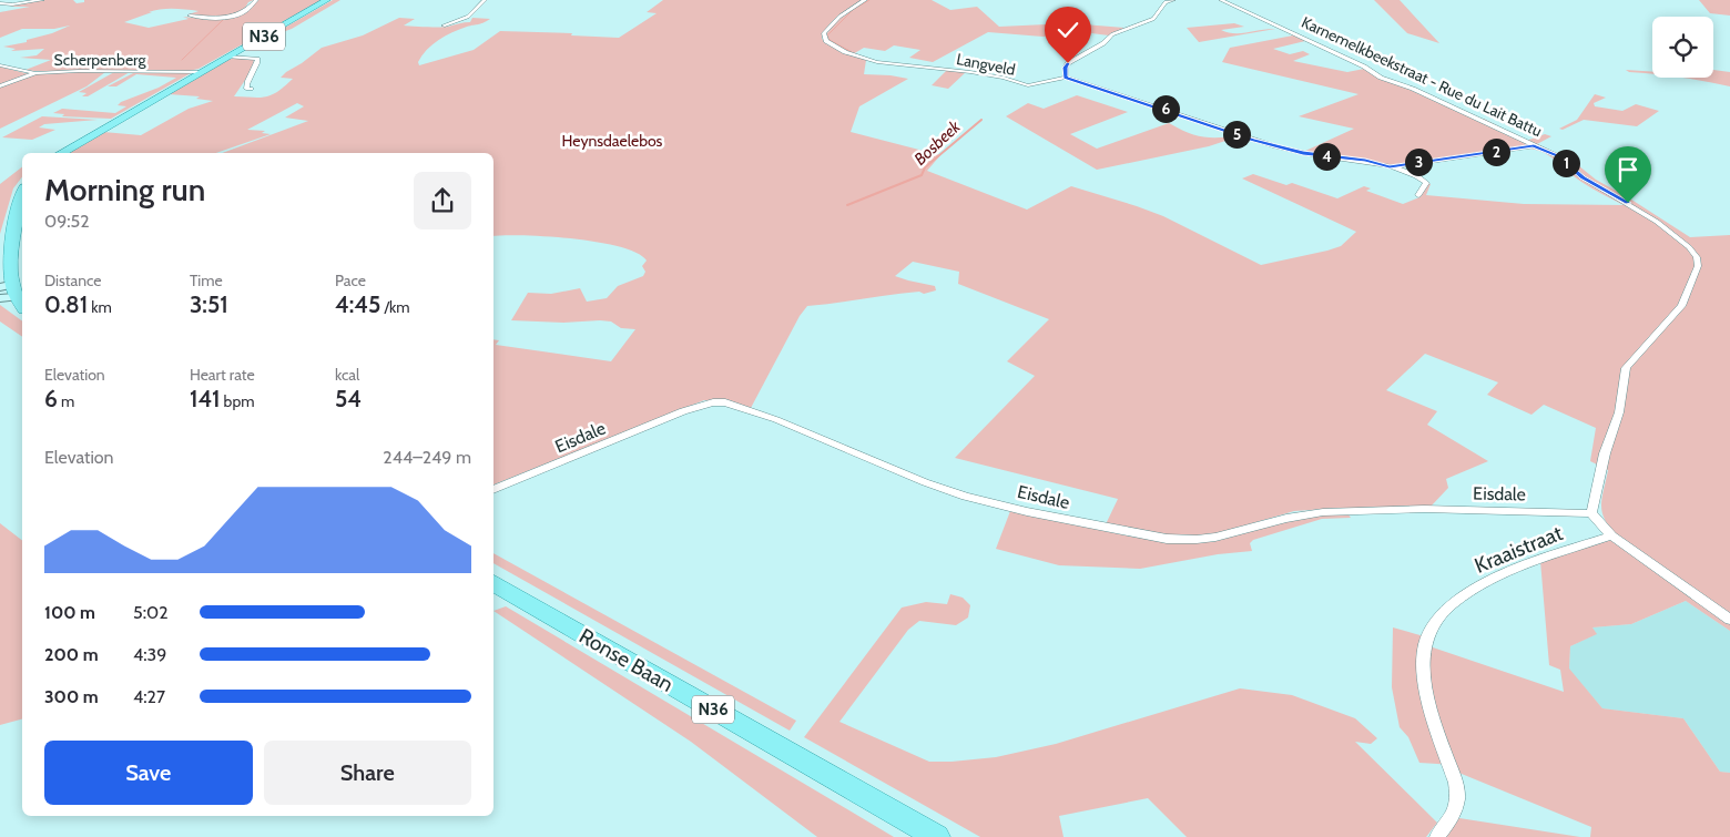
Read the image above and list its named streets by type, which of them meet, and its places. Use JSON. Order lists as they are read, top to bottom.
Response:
{
  "streets": {
    "main road": ["N36", "Ronse Baan"],
    "street": [
      "Scherpenberg",
      "Langveld",
      "Karnemelkbeekstraat - Rue du Lait Battu",
      "Eisdale",
      "Kraaistraat"
    ]
  },
  "crossings": [
    ["N36", "Scherpenberg"],
    ["Karnemelkbeekstraat - Rue du Lait Battu", "Eisdale"]
  ],
  "water": ["Bosbeek"],
  "parks": ["Heynsdaelebos"],
  "page": {
    "pins": [
      "6",
      "5",
      "2",
      "4",
      "3",
      "1"
    ],
    "heading": ["Morning run", "09:52"],
    "stats": [
      ["Distance", "0.81 km"],
      ["Time", "3:51"],
      ["Pace", "4:45 /km"],
      ["Elevation", "6 m"],
      ["Heart rate", "141 bpm"],
      ["kcal", "54"]
    ],
    "chart": ["Elevation", "244–249 m"],
    "list": [
      {
        "name": "100 m",
        "note": "5:02"
      },
      {
        "name": "200 m",
        "note": "4:39"
      },
      {
        "name": "300 m",
        "note": "4:27"
      }
    ],
    "buttons": ["Save", "Share"]
  }
}
